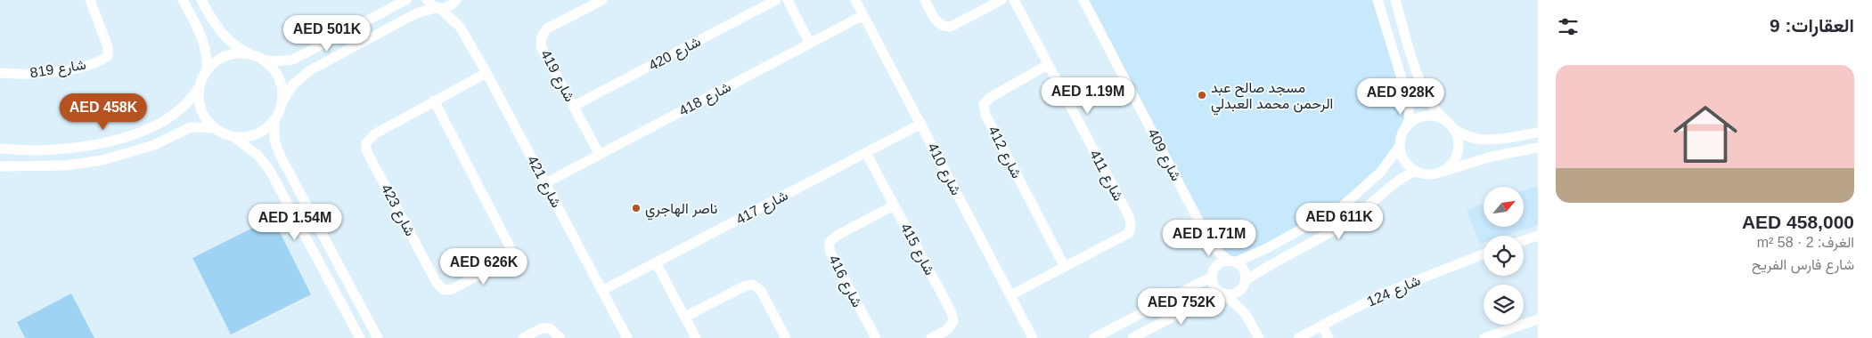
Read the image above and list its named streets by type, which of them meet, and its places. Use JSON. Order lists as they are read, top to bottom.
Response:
{
  "streets": {
    "street": [
      "شارع 420",
      "شارع 819",
      "شارع 419",
      "شارع 418",
      "شارع 412",
      "شارع 409",
      "شارع 410",
      "شارع 411",
      "شارع 421",
      "شارع 417",
      "شارع 423",
      "شارع 415",
      "شارع 416",
      "شارع 124"
    ]
  },
  "crossings": [
    ["شارع 420", "شارع 419"],
    ["شارع 419", "شارع 418"],
    ["شارع 418", "شارع 410"],
    ["شارع 418", "شارع 421"],
    ["شارع 412", "شارع 411"],
    ["شارع 410", "شارع 411"],
    ["شارع 410", "شارع 417"],
    ["شارع 421", "شارع 417"],
    ["شارع 421", "شارع 423"],
    ["شارع 417", "شارع 415"],
    ["شارع 415", "شارع 416"]
  ],
  "places": ["مسجد صالح عبد الرحمن محمد العبدلي", "ناصر الهاجري"],
  "north": "top right",
  "page": {
    "heading": "العقارات: 9",
    "price": [
      "AED 501K",
      "AED 1.19M",
      "AED 928K",
      "AED 458K",
      "AED 611K",
      "AED 1.54M",
      "AED 1.71M",
      "AED 626K",
      "AED 752K"
    ],
    "list": [
      {
        "name": "AED 458,000",
        "note": "الغرف: 2 · 58 m² · شارع فارس الفريح"
      }
    ]
  }
}
